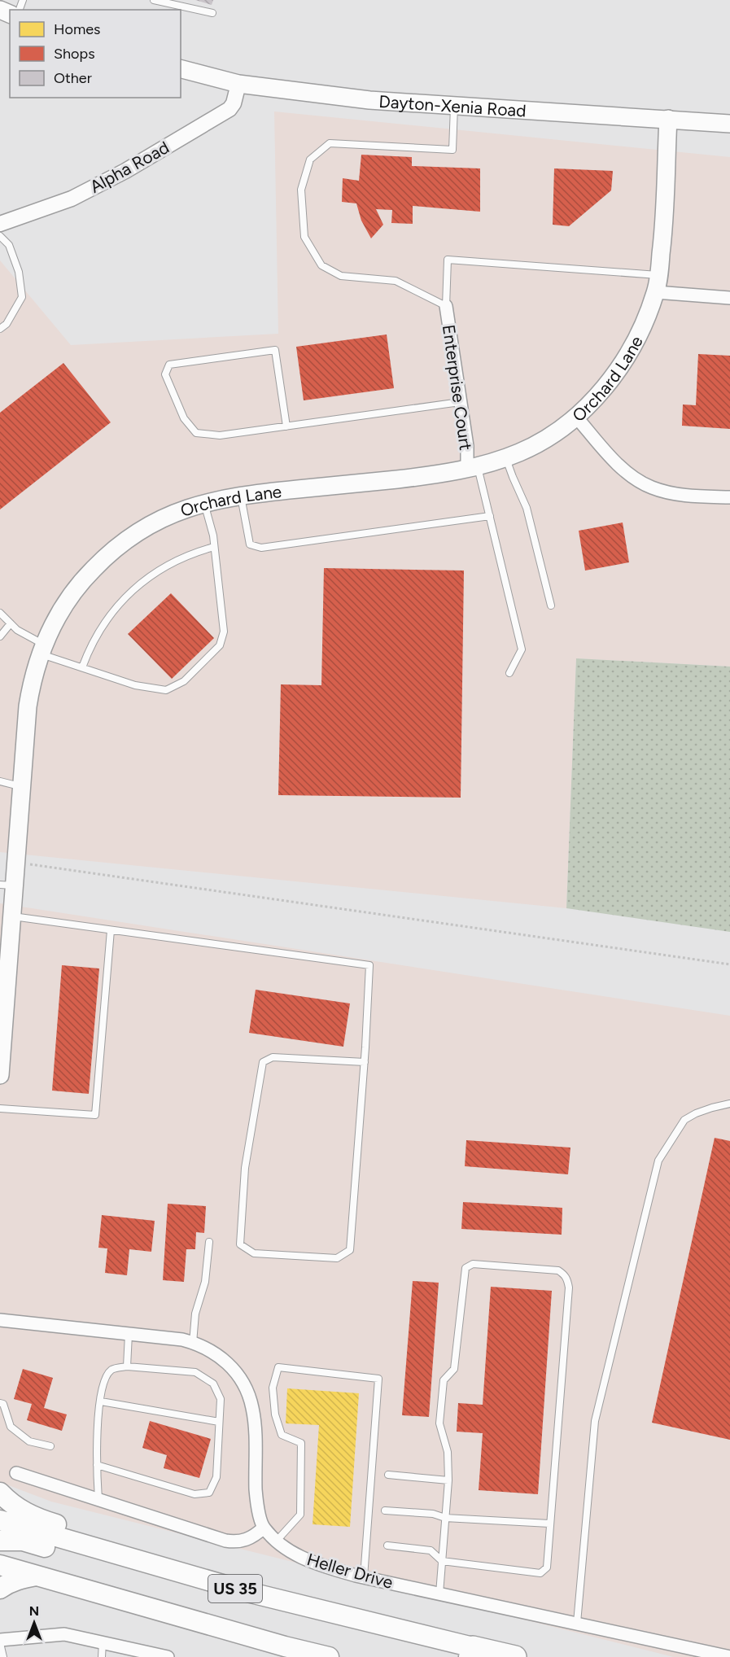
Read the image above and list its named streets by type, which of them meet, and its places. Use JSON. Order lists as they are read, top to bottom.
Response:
{
  "streets": {
    "highway": ["US 35"],
    "main road": ["Dayton-Xenia Road", "Orchard Lane"],
    "street": ["Alpha Road", "Enterprise Court", "Heller Drive"]
  },
  "crossings": [
    ["Dayton-Xenia Road", "Alpha Road"],
    ["Dayton-Xenia Road", "Orchard Lane"],
    ["Orchard Lane", "Enterprise Court"]
  ],
  "legend": ["Homes", "Shops", "Other"],
  "north": "top"
}
